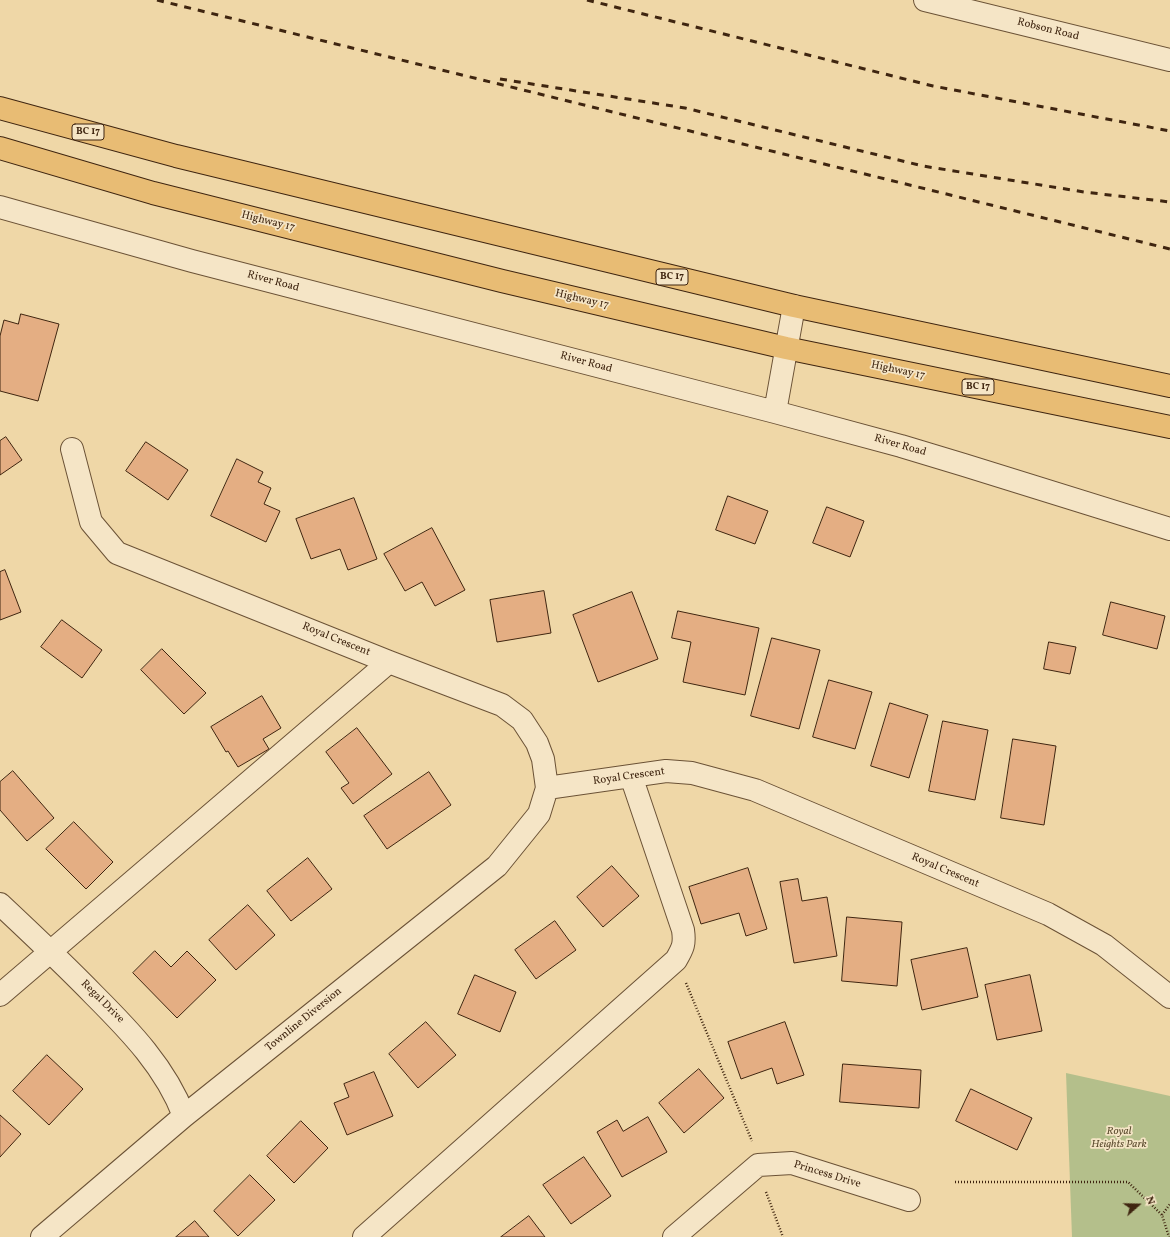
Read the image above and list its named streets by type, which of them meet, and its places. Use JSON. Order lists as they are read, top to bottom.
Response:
{
  "streets": {
    "highway": ["BC 17", "Highway 17"],
    "street": [
      "Robson Road",
      "River Road",
      "Royal Crescent",
      "Regal Drive",
      "Townline Diversion",
      "Princess Drive"
    ]
  },
  "crossings": [
    ["Royal Crescent", "Townline Diversion"],
    ["Regal Drive", "Townline Diversion"]
  ],
  "parks": ["Royal Heights Park"],
  "north": "right"
}
